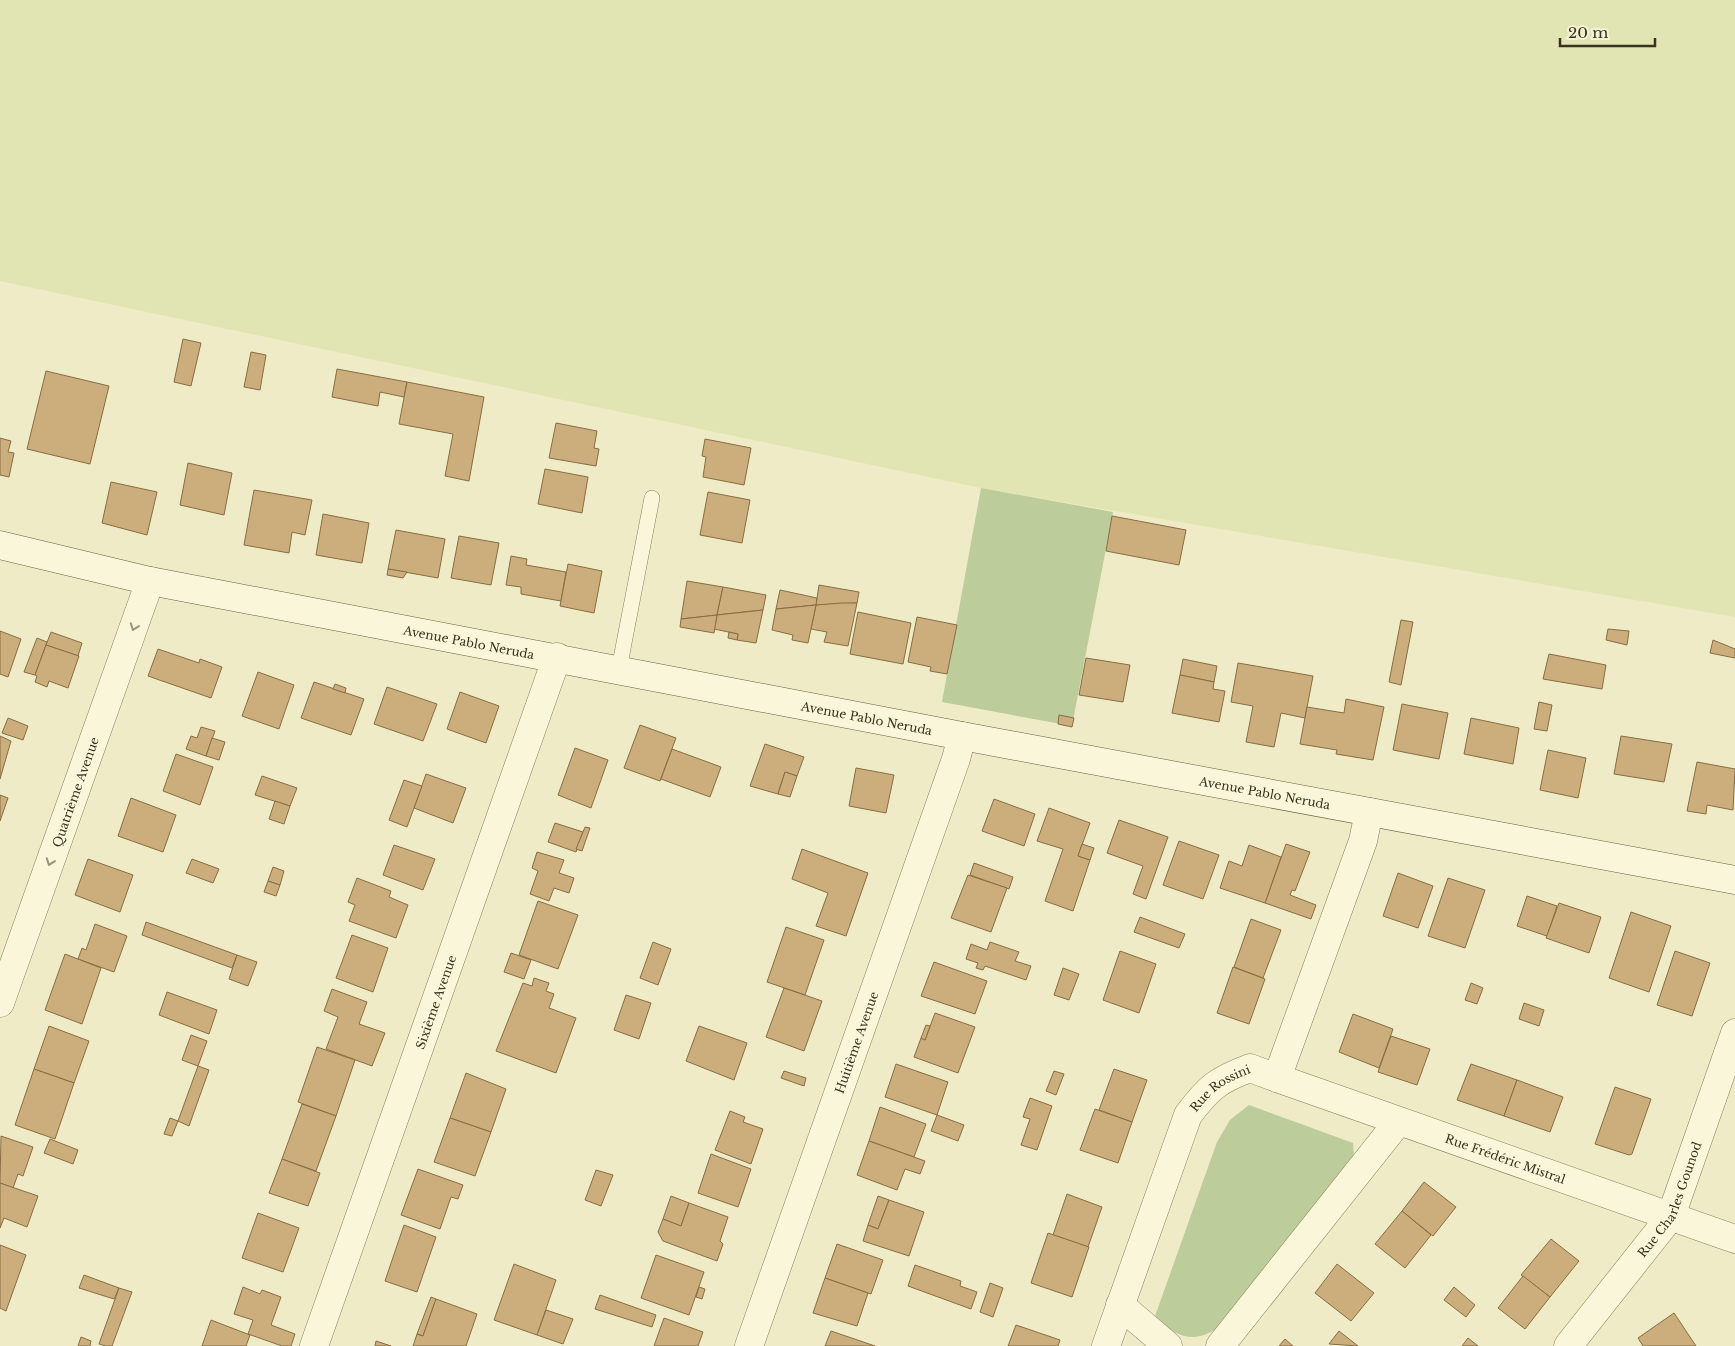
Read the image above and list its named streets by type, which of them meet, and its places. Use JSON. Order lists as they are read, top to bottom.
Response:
{
  "streets": {
    "street": [
      "Avenue Pablo Neruda",
      "Quatrième Avenue",
      "Sixième Avenue",
      "Huitième Avenue",
      "Rue Rossini",
      "Rue Frédéric Mistral",
      "Rue Charles Gounod"
    ]
  },
  "crossings": [
    ["Avenue Pablo Neruda", "Quatrième Avenue"],
    ["Avenue Pablo Neruda", "Sixième Avenue"],
    ["Avenue Pablo Neruda", "Huitième Avenue"],
    ["Rue Rossini", "Rue Frédéric Mistral"],
    ["Rue Frédéric Mistral", "Rue Charles Gounod"]
  ],
  "one_way": ["Quatrième Avenue"],
  "scale_bar": "20 m"
}
